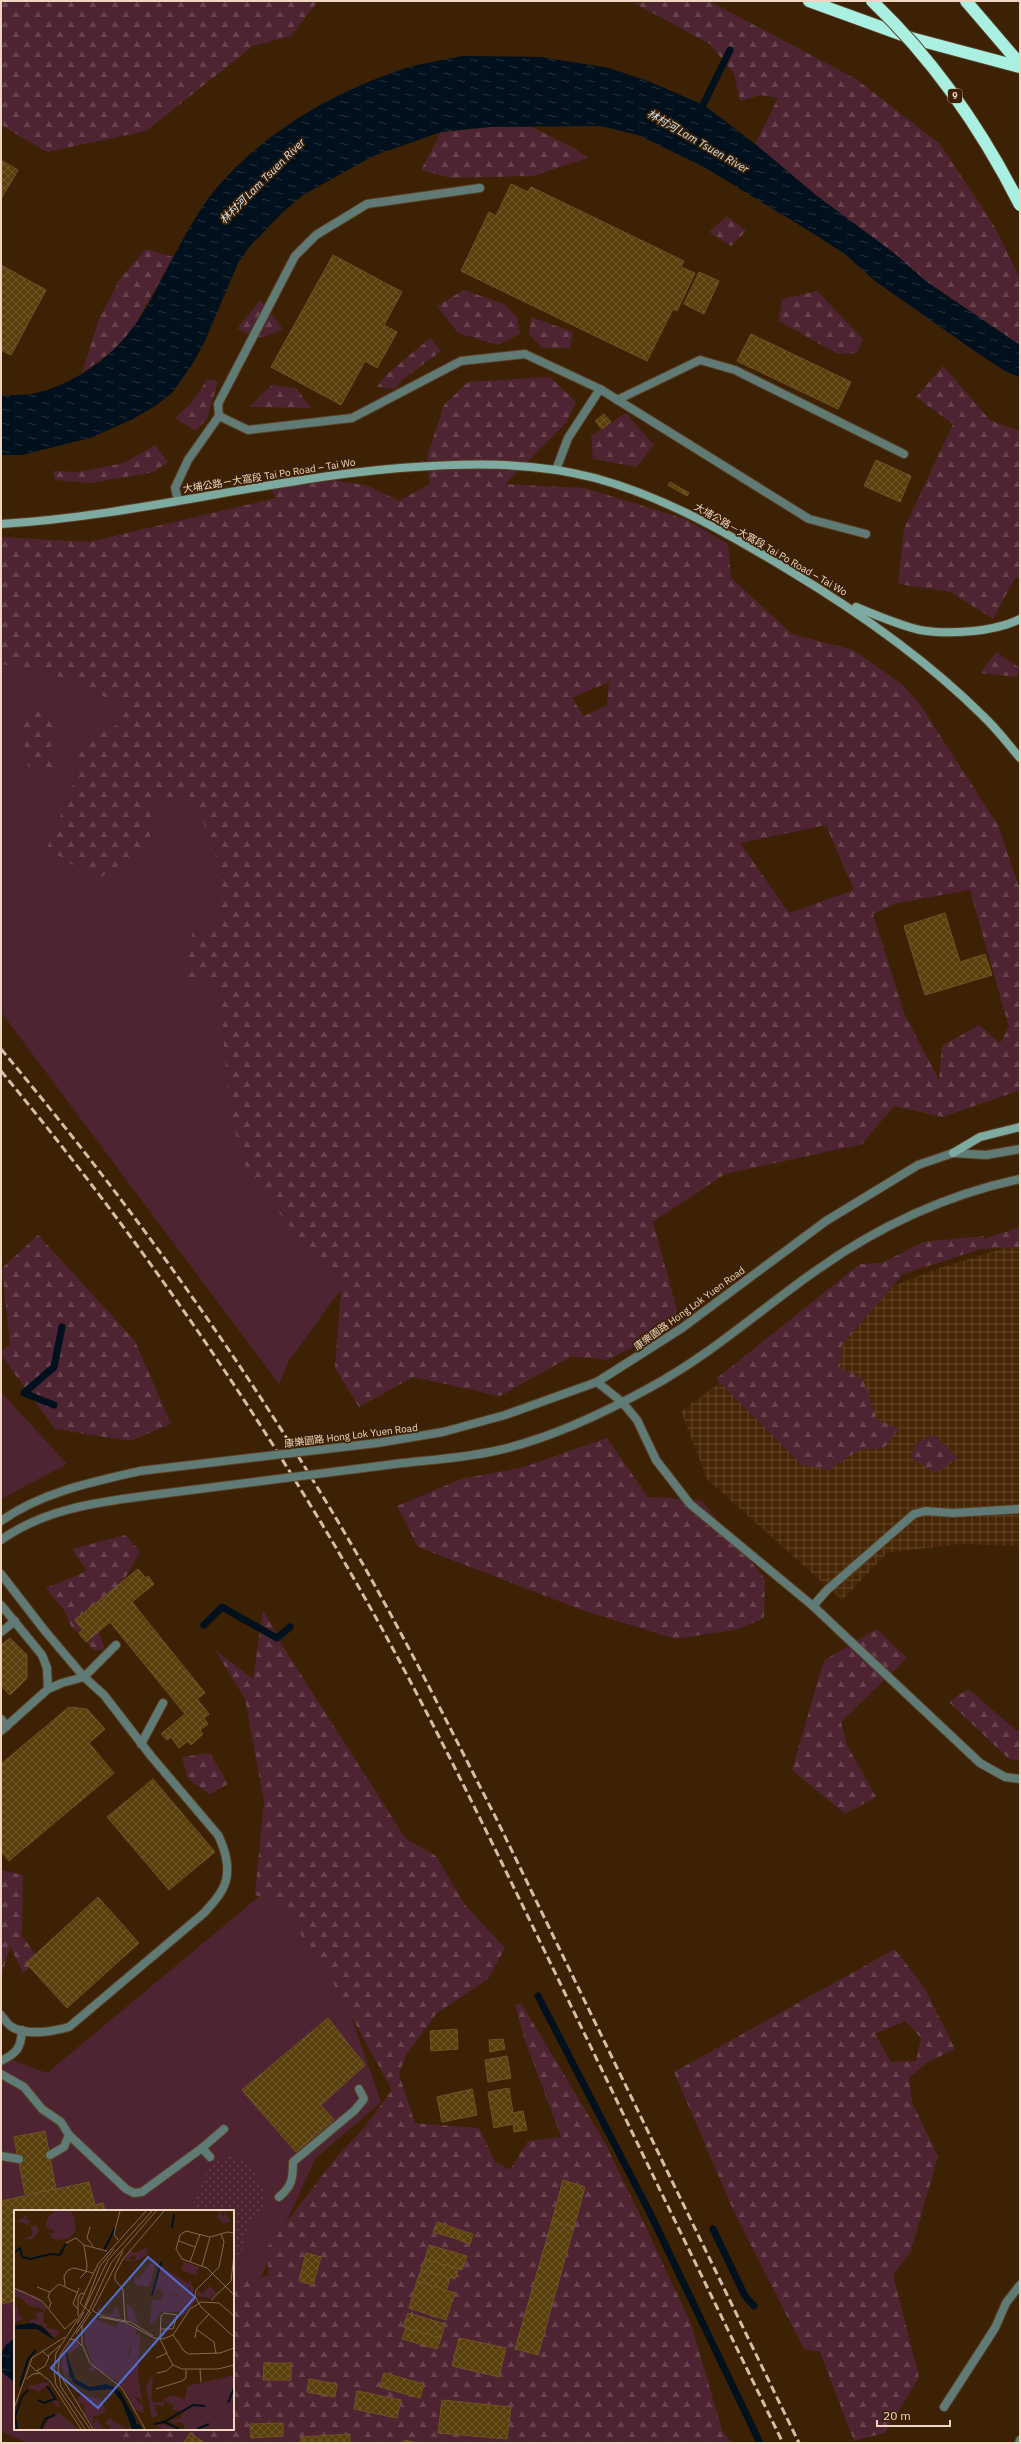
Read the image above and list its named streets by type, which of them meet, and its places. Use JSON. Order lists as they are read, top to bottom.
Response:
{
  "streets": {
    "highway": ["9"],
    "main road": ["大埔公路－大窩段 Tai Po Road – Tai Wo"],
    "street": ["康樂園路 Hong Lok Yuen Road"]
  },
  "water": ["林村河 Lam Tsuen River"],
  "scale_bar": "20 m"
}
